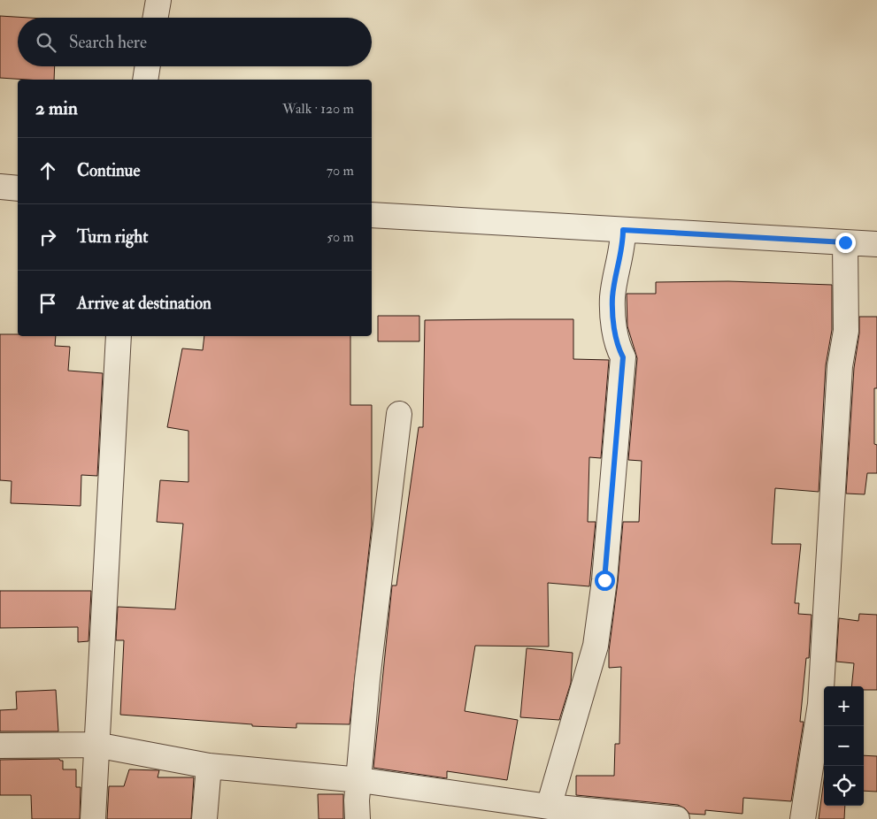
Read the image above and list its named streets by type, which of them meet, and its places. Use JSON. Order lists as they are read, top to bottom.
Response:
{
  "page": {
    "search": "Search here",
    "heading": ["2 min", "Walk · 120 m"],
    "list": [
      ["Continue", "70 m"],
      ["Turn right", "50 m"],
      "Arrive at destination"
    ],
    "map_buttons": ["+", "−"]
  }
}
